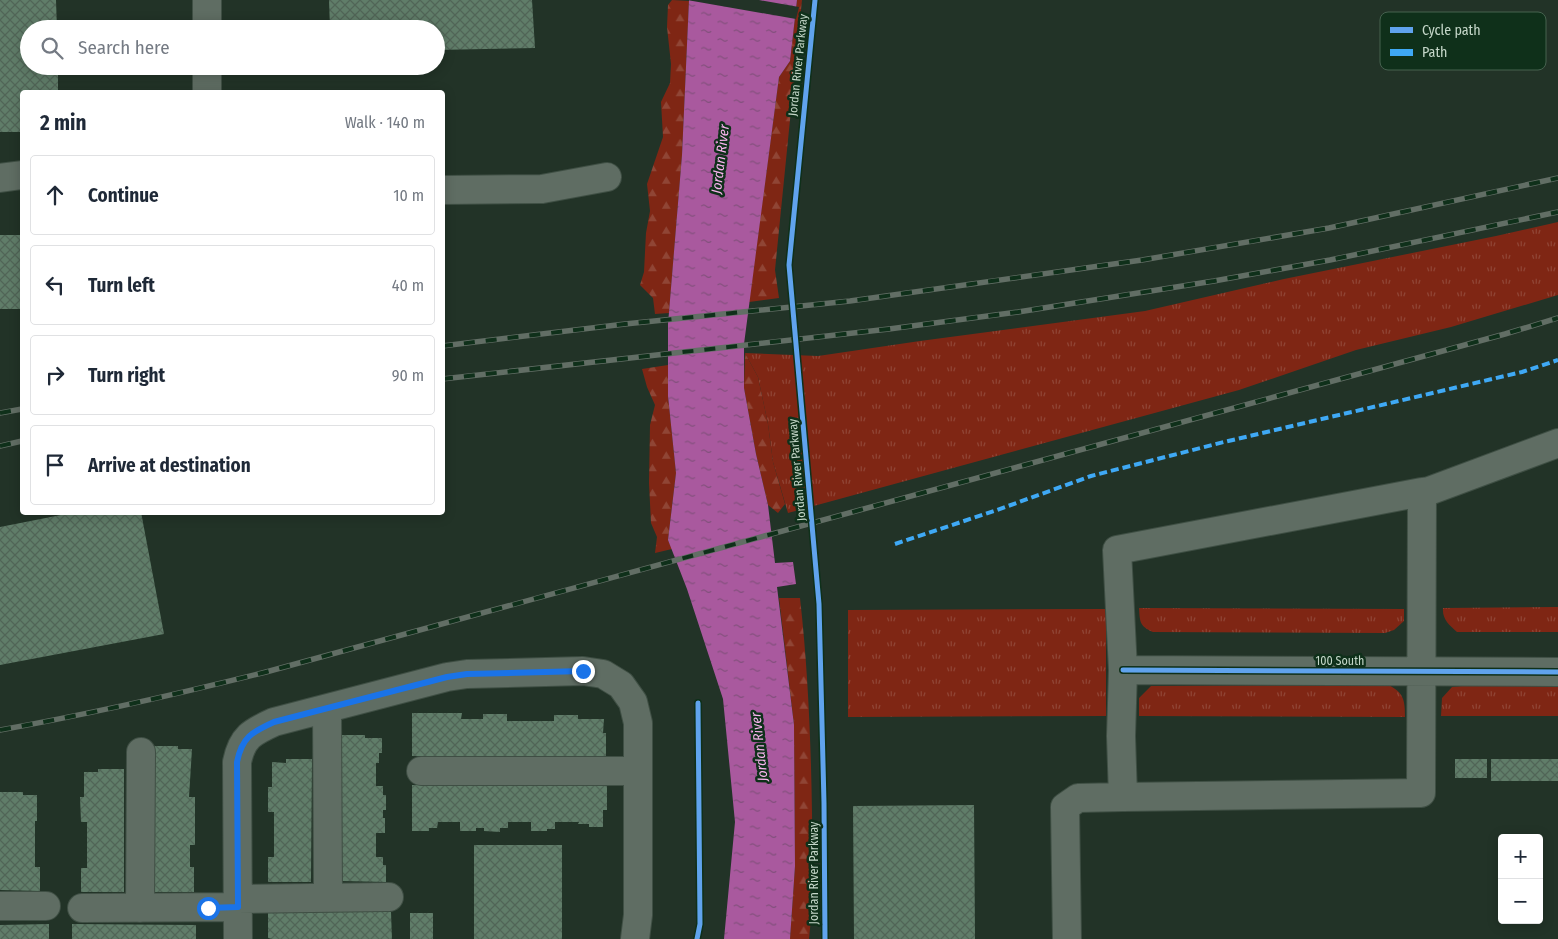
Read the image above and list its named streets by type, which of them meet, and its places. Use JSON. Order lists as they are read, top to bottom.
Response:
{
  "streets": {
    "street": ["100 South"],
    "cycle path": ["Jordan River Parkway"]
  },
  "water": ["Jordan River"],
  "legend": ["Cycle path", "Path"],
  "page": {
    "search": "Search here",
    "heading": ["2 min", "Walk · 140 m"],
    "list": [
      ["Continue", "10 m"],
      ["Turn left", "40 m"],
      ["Turn right", "90 m"],
      "Arrive at destination"
    ],
    "map_buttons": ["+", "−"]
  }
}
